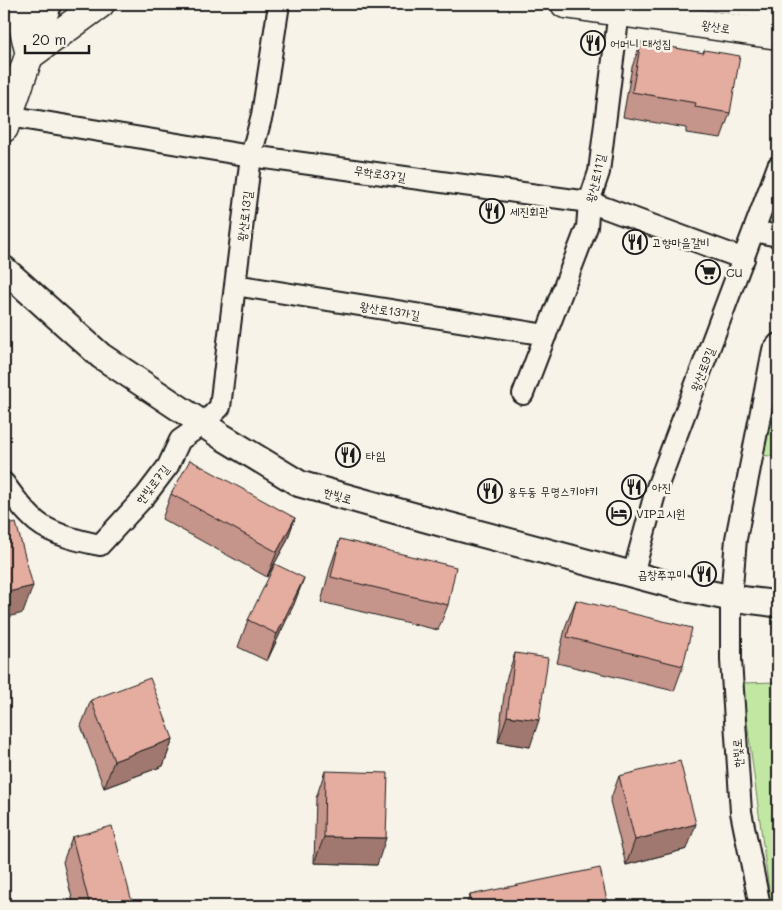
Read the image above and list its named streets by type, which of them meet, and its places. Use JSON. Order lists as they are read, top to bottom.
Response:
{
  "streets": {
    "main road": ["왕산로"],
    "street": [
      "무학로37길",
      "왕산로11길",
      "왕산로13길",
      "왕산로13가길",
      "왕산로9길",
      "한빛로7길",
      "한빛로"
    ]
  },
  "crossings": [
    ["왕산로", "왕산로11길"],
    ["무학로37길", "왕산로11길"],
    ["무학로37길", "왕산로13길"],
    ["무학로37길", "왕산로9길"],
    ["왕산로11길", "왕산로13가길"],
    ["왕산로13길", "왕산로13가길"],
    ["왕산로13길", "한빛로7길"],
    ["왕산로13길", "한빛로"],
    ["왕산로9길", "한빛로"],
    ["한빛로7길", "한빛로"]
  ],
  "places": {
    "restaurant": [
      "어머니 대성집",
      "세진회관",
      "고향마을갈비",
      "타임",
      "아진",
      "용두동 무명스키야키",
      "곱창쭈꾸미"
    ],
    "supermarket": ["CU"],
    "hotel": ["VIP고시원"]
  },
  "scale_bar": "20 m"
}
